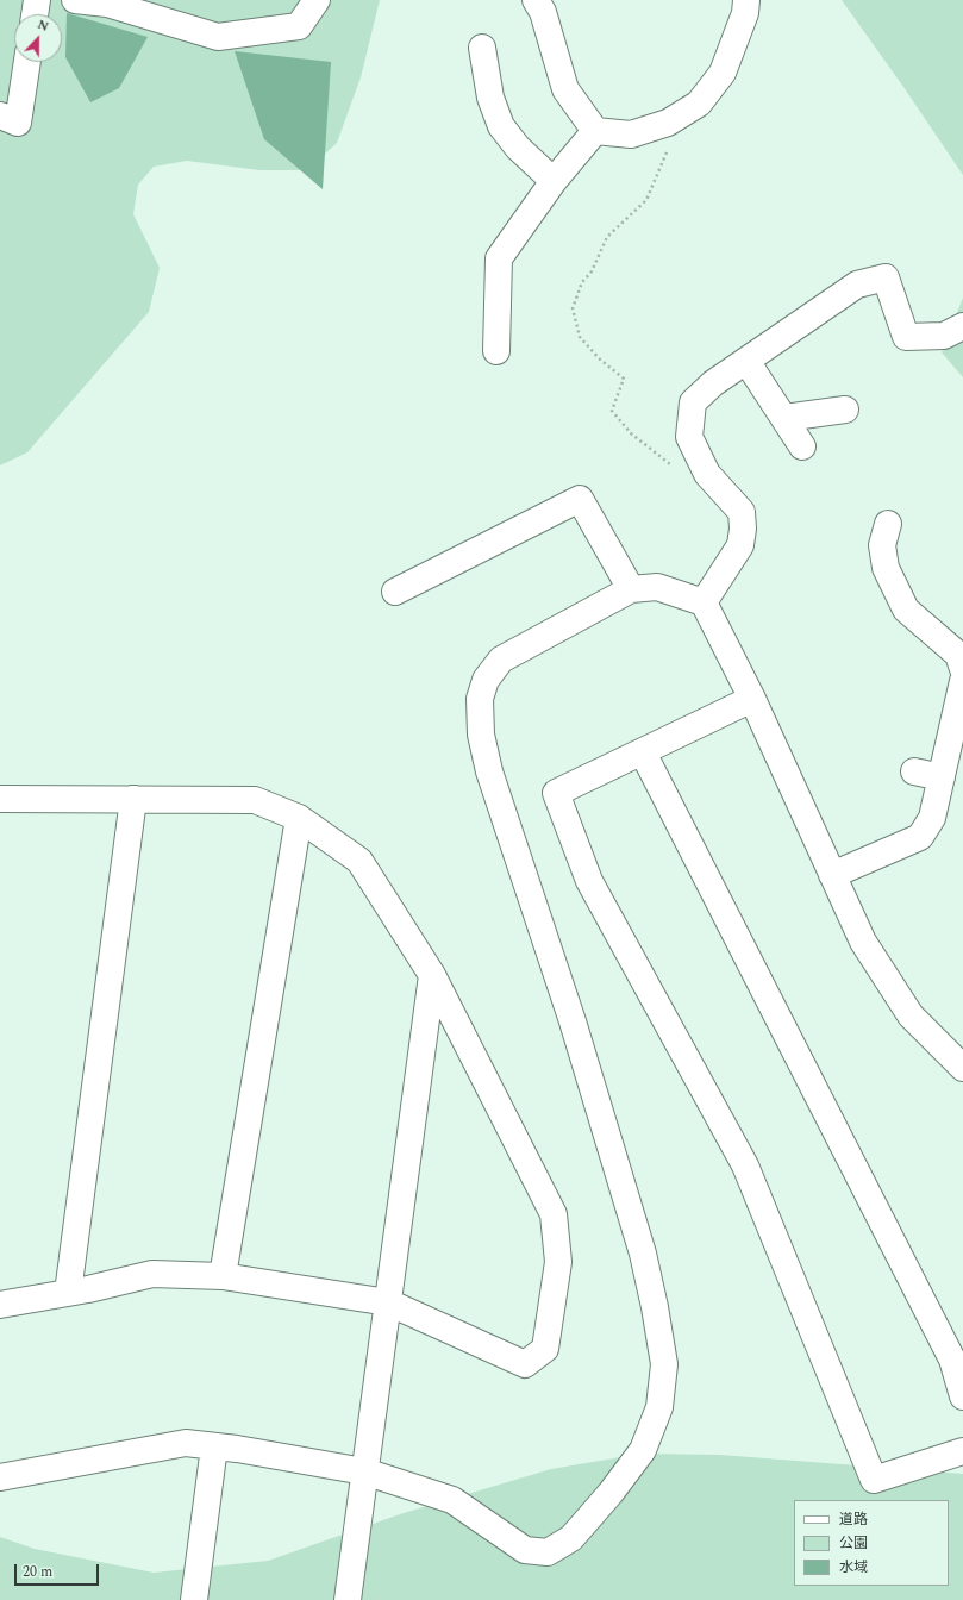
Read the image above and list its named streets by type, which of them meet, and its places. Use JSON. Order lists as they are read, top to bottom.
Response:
{
  "legend": ["道路", "公園", "水域"],
  "scale_bar": "20 m",
  "north": "top"
}
